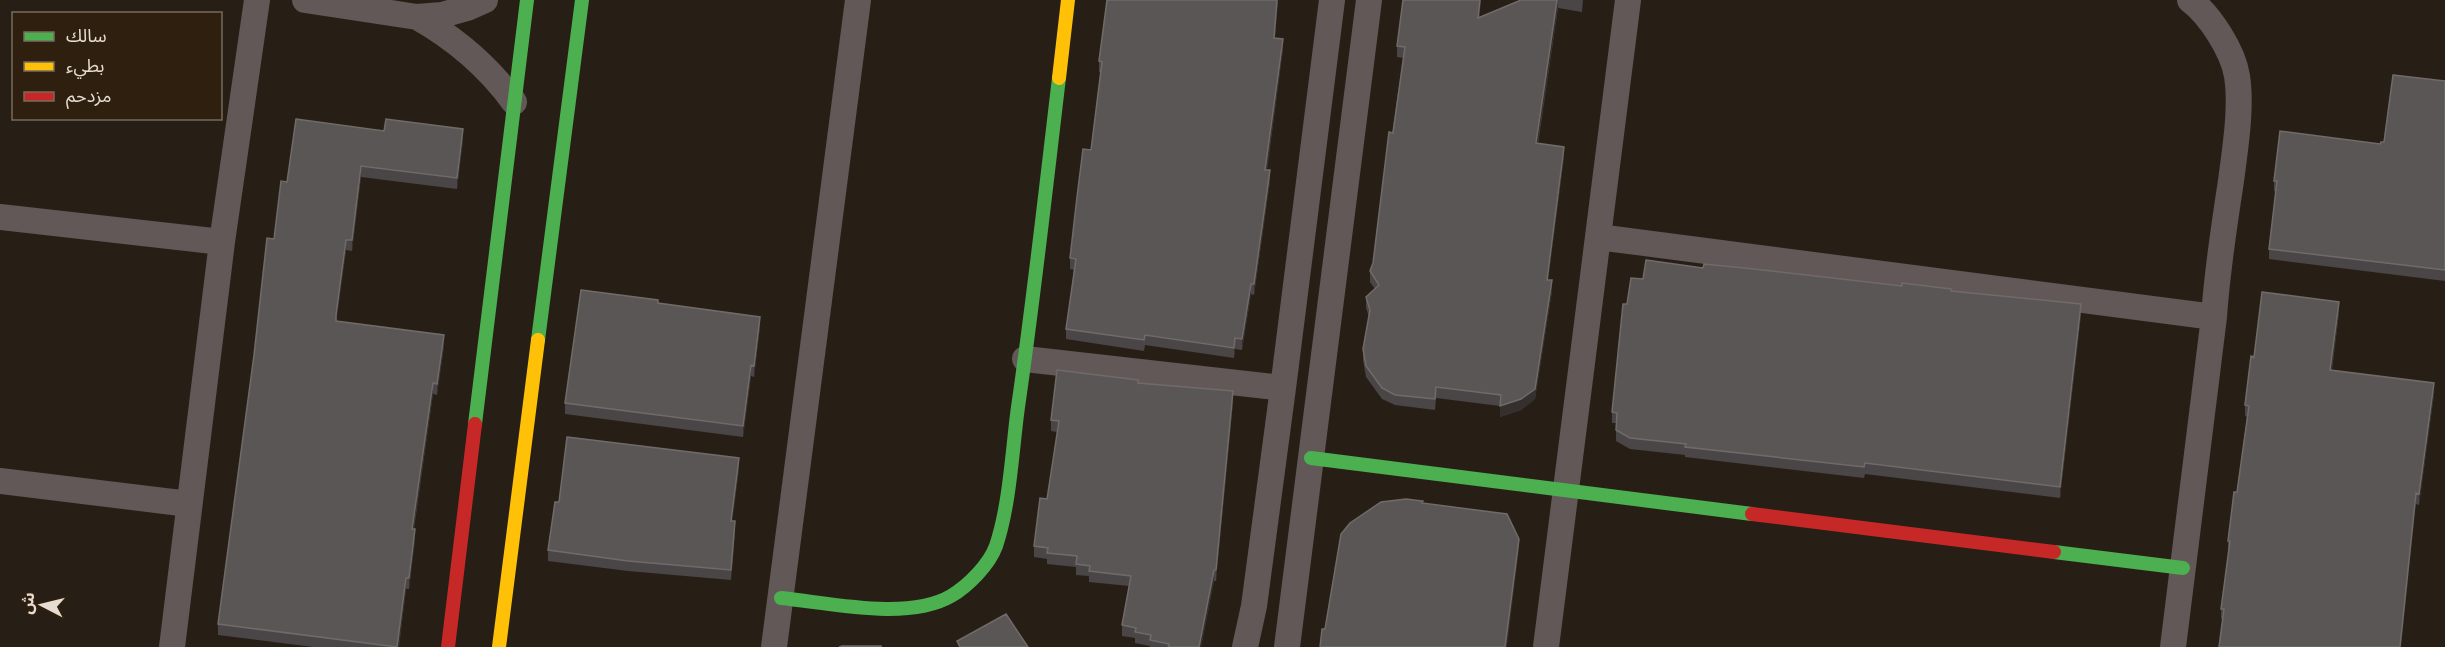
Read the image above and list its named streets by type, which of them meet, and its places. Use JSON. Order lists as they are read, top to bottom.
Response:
{
  "legend": ["سالك", "بطيء", "مزدحم"],
  "north": "left"
}
